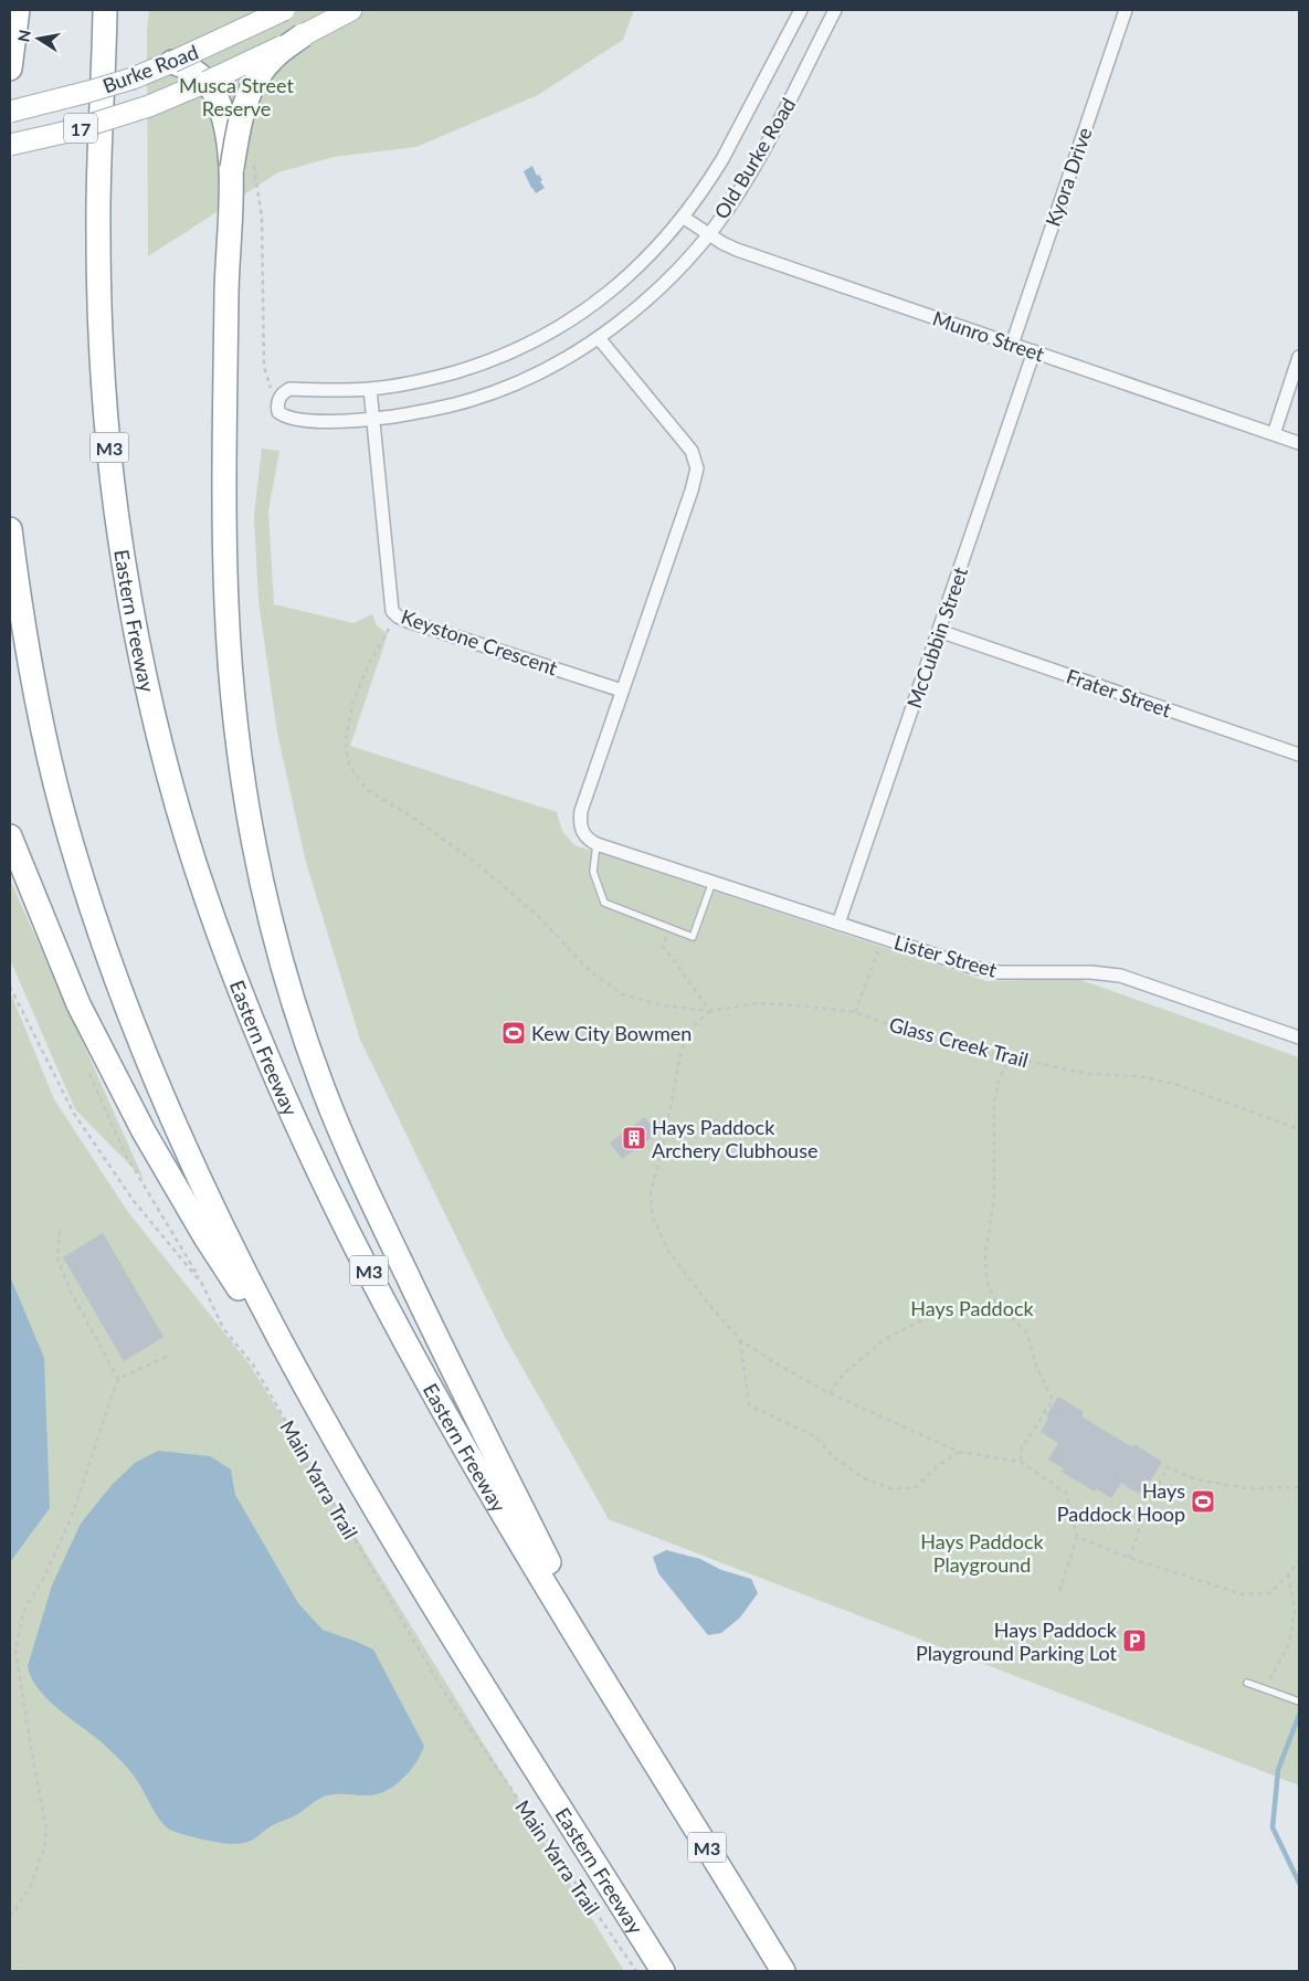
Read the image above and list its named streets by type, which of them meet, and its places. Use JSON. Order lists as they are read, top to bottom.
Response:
{
  "streets": {
    "highway": ["M3", "Eastern Freeway"],
    "main road": ["Burke Road", "17"],
    "street": [
      "Old Burke Road",
      "Kyora Drive",
      "Munro Street",
      "McCubbin Street",
      "Keystone Crescent",
      "Frater Street",
      "Lister Street"
    ],
    "path": ["Glass Creek Trail", "Main Yarra Trail"]
  },
  "crossings": [
    ["Old Burke Road", "Munro Street"],
    ["Old Burke Road", "Keystone Crescent"],
    ["Kyora Drive", "Munro Street"],
    ["Munro Street", "McCubbin Street"],
    ["McCubbin Street", "Frater Street"],
    ["McCubbin Street", "Lister Street"],
    ["Keystone Crescent", "Glass Creek Trail"]
  ],
  "parks": ["Musca Street Reserve", "Hays Paddock", "Hays Paddock Playground"],
  "places": {
    "sports": ["Kew City Bowmen", "Hays Paddock Hoop"],
    "building": ["Hays Paddock Archery Clubhouse"],
    "parking": ["Hays Paddock Playground Parking Lot"]
  },
  "north": "left"
}
